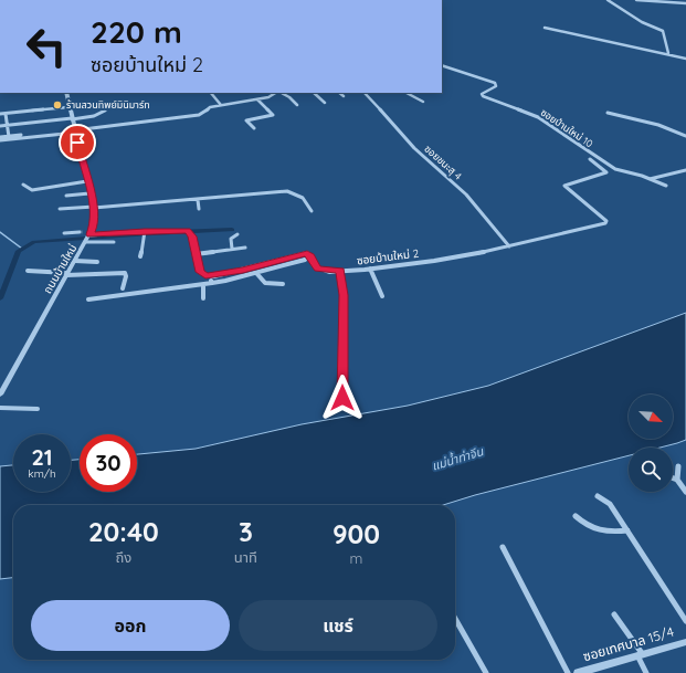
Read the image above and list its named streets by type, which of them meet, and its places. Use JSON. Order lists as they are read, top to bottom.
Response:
{
  "streets": {
    "street": [
      "ซอยบ้านใหม่ 10",
      "ซอยชนะสุ 4",
      "ซอยบ้านใหม่ 2",
      "ถนนบ้านใหม่",
      "ซอยเทศบาล 15/4"
    ]
  },
  "crossings": [
    ["ซอยชนะสุ 4", "ซอยบ้านใหม่ 2"]
  ],
  "water": ["แม่น้ำท่าจีน"],
  "places": ["ร้านสวนทิพย์มินิมาร์ท"],
  "north": "bottom right",
  "page": {
    "turn": ["220 m", "ซอยบ้านใหม่ 2"],
    "speed": "21 km/h",
    "limit": "30",
    "eta": [
      "20:40",
      "ถึง",
      "3",
      "นาที",
      "900",
      "m"
    ],
    "buttons": ["ออก", "แชร์"]
  }
}
